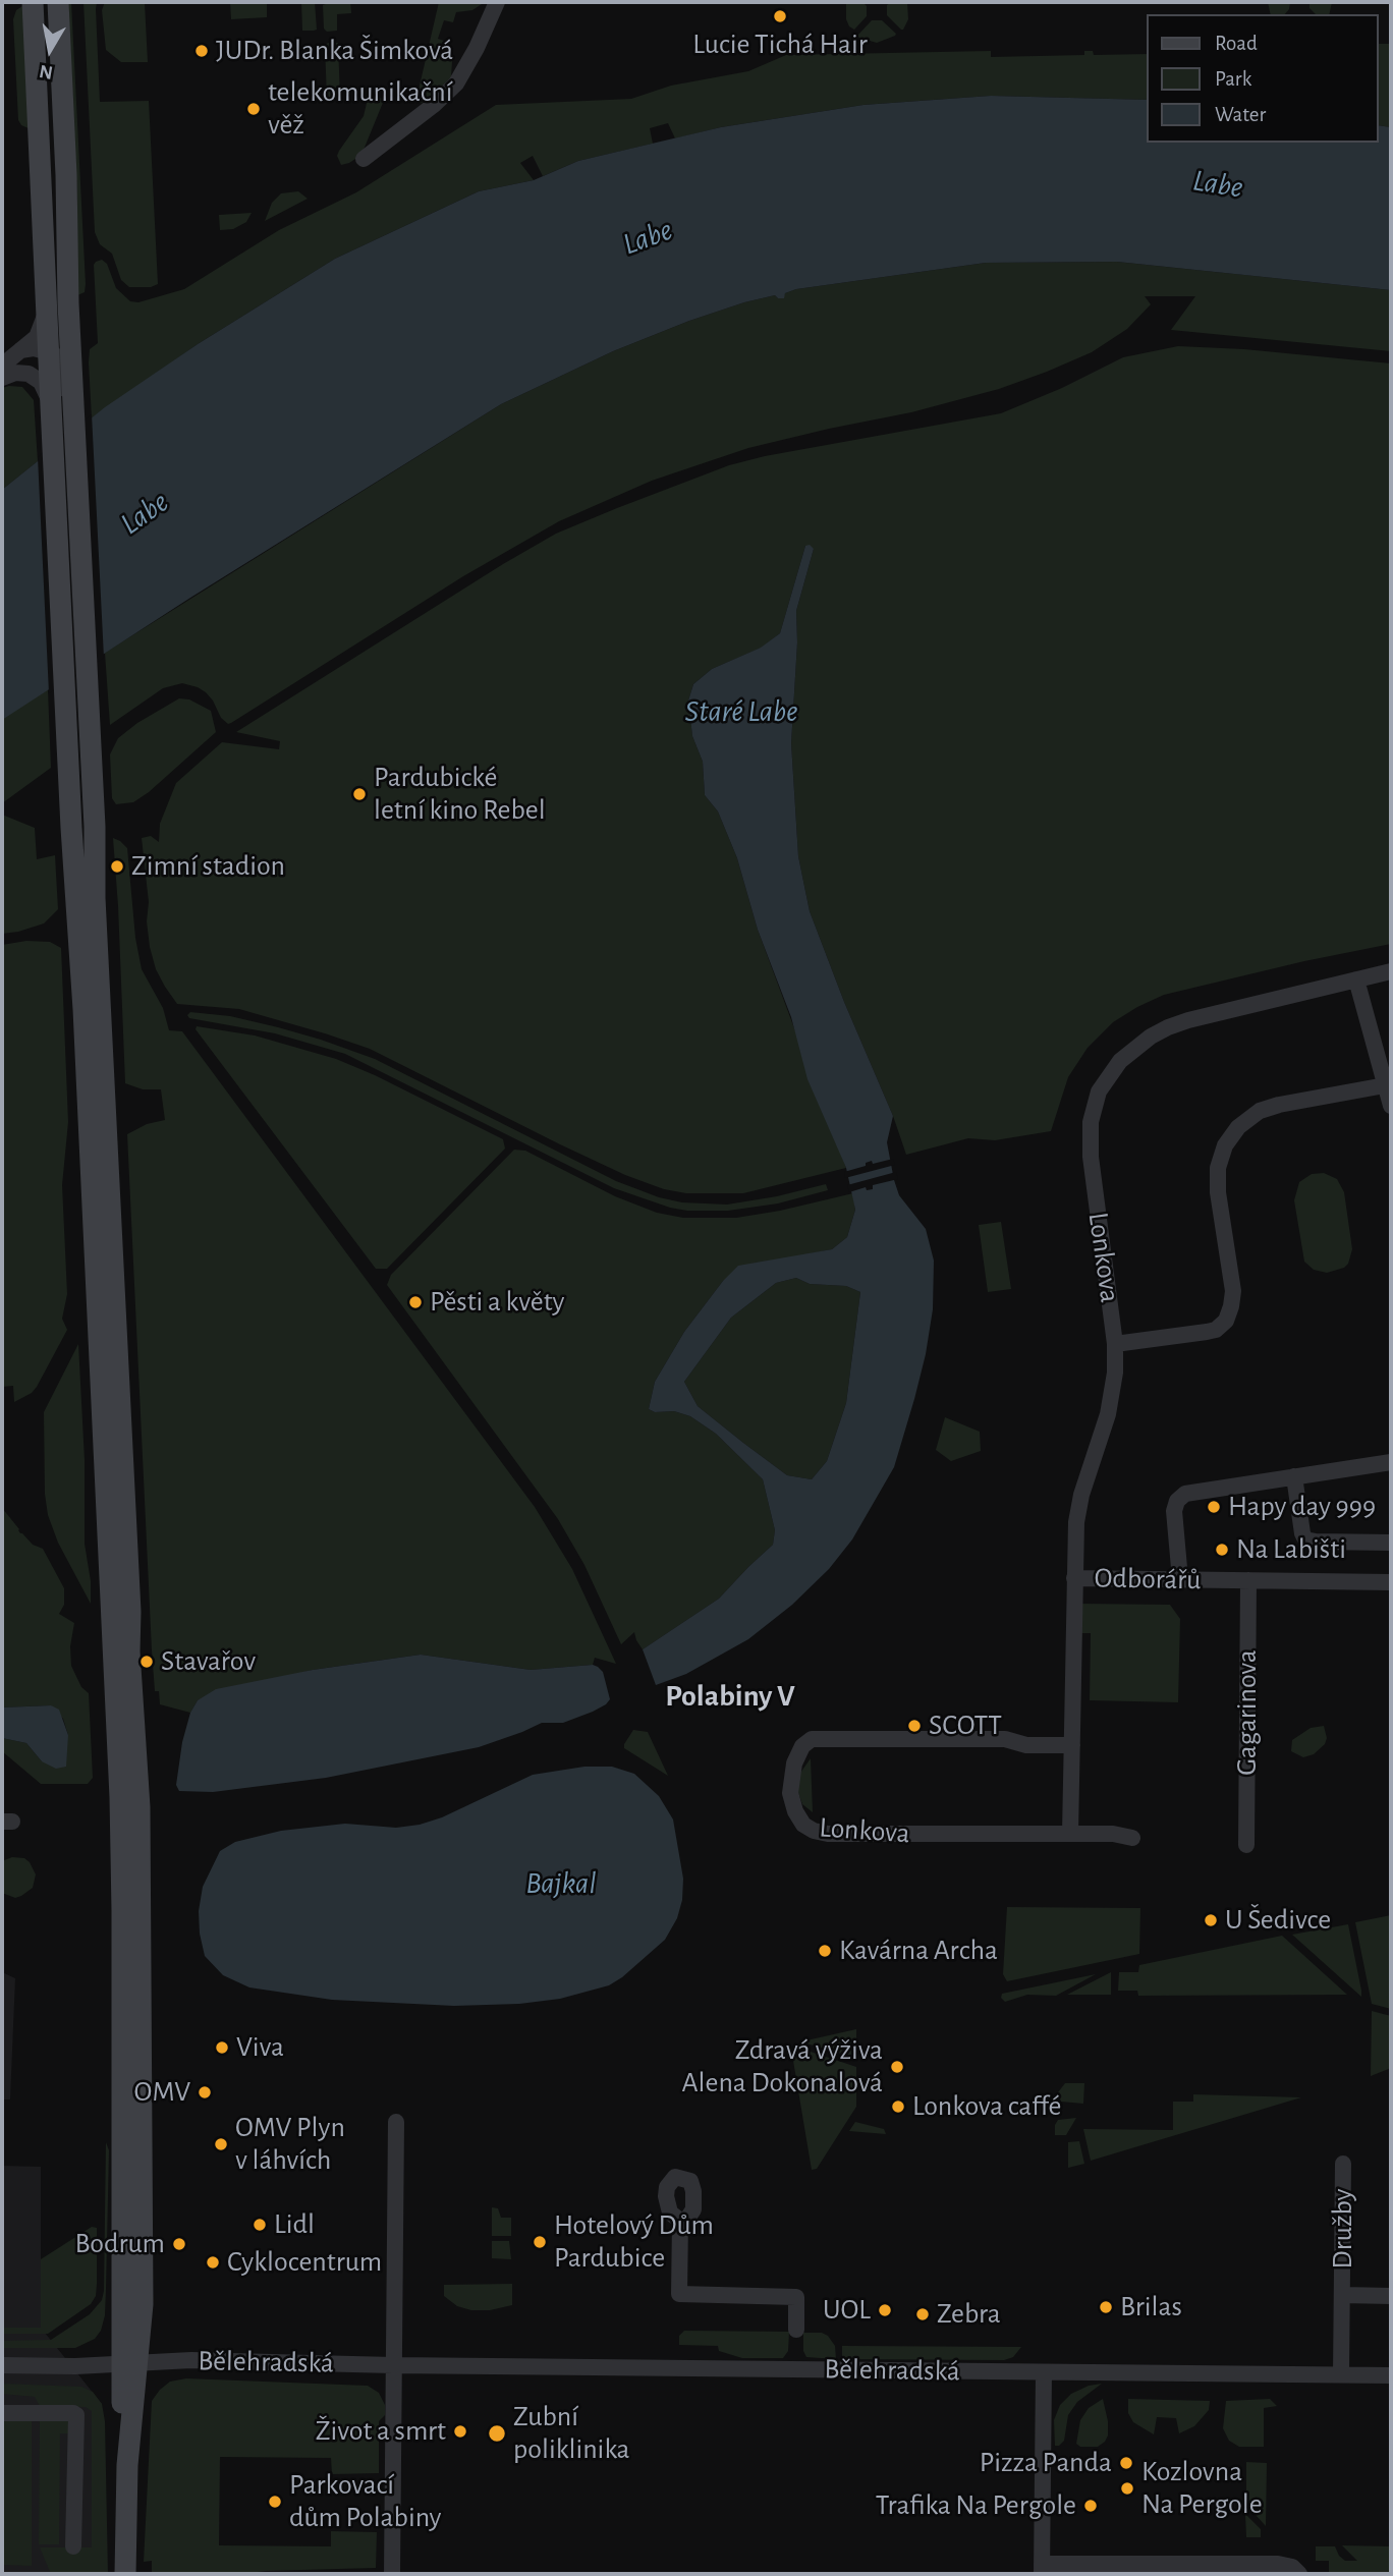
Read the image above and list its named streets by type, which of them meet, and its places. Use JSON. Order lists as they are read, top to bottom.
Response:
{
  "streets": {
    "street": [
      "Lonkova",
      "Odborářů",
      "Gagarinova",
      "Družby",
      "Bělehradská"
    ]
  },
  "crossings": [
    ["Lonkova", "Odborářů"],
    ["Odborářů", "Gagarinova"],
    ["Družby", "Bělehradská"]
  ],
  "districts": ["Polabiny V"],
  "water": ["Labe", "Staré Labe", "Bajkal"],
  "places": [
    "Lucie Tichá Hair",
    "JUDr. Blanka Šimková",
    "telekomunikační věž",
    "Pardubické letní kino Rebel",
    "Zimní stadion",
    "Pěsti a květy",
    "Hapy day 999",
    "Na Labišti",
    "Stavařov",
    "SCOTT",
    "U Šedivce",
    "Kavárna Archa",
    "Viva",
    "Zdravá výživa Alena Dokonalová",
    "OMV",
    "Lonkova caffé",
    "OMV Plyn v láhvích",
    "Lidl",
    "Hotelový Dům Pardubice",
    "Bodrum",
    "Cyklocentrum",
    "Brilas",
    "UOL",
    "Zebra",
    "Život a smrt",
    "Zubní poliklinika",
    "Pizza Panda",
    "Kozlovna Na Pergole",
    "Parkovací dům Polabiny",
    "Trafika Na Pergole"
  ],
  "legend": ["Road", "Park", "Water"],
  "north": "bottom"
}
